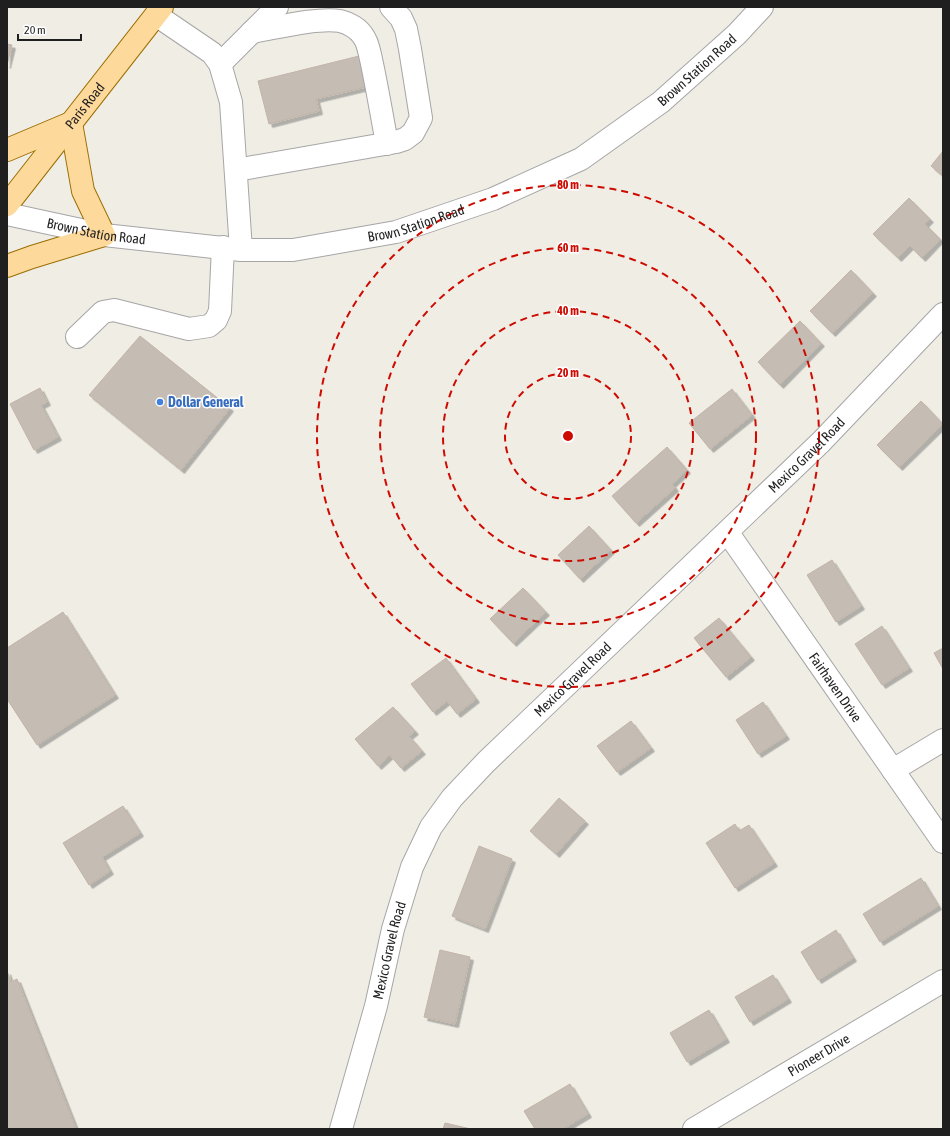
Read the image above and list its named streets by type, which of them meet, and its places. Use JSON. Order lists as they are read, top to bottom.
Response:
{
  "streets": {
    "main road": ["Paris Road"],
    "street": [
      "Brown Station Road",
      "Mexico Gravel Road",
      "Fairhaven Drive",
      "Pioneer Drive"
    ]
  },
  "crossings": [
    ["Mexico Gravel Road", "Fairhaven Drive"]
  ],
  "places": ["Dollar General"],
  "scale_bar": "20 m",
  "rings": [
    "80 m",
    "60 m",
    "40 m",
    "20 m"
  ]
}
